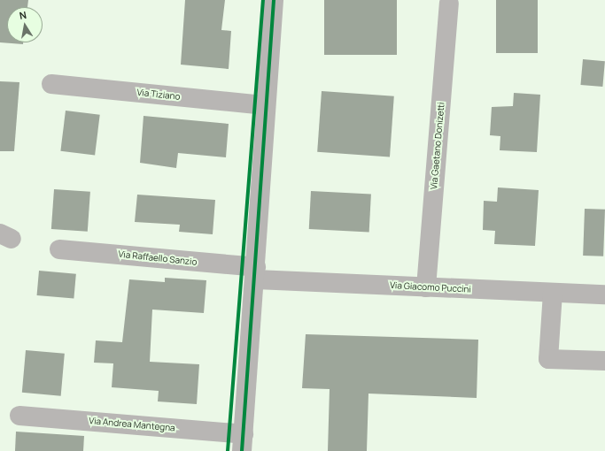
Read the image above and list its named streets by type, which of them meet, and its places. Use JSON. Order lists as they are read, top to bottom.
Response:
{
  "streets": {
    "street": [
      "Via Tiziano",
      "Via Gaetano Donizetti",
      "Via Raffaello Sanzio",
      "Via Giacomo Puccini",
      "Via Andrea Mantegna"
    ]
  },
  "crossings": [
    ["Via Gaetano Donizetti", "Via Giacomo Puccini"],
    ["Via Raffaello Sanzio", "Via Giacomo Puccini"]
  ],
  "north": "top"
}
